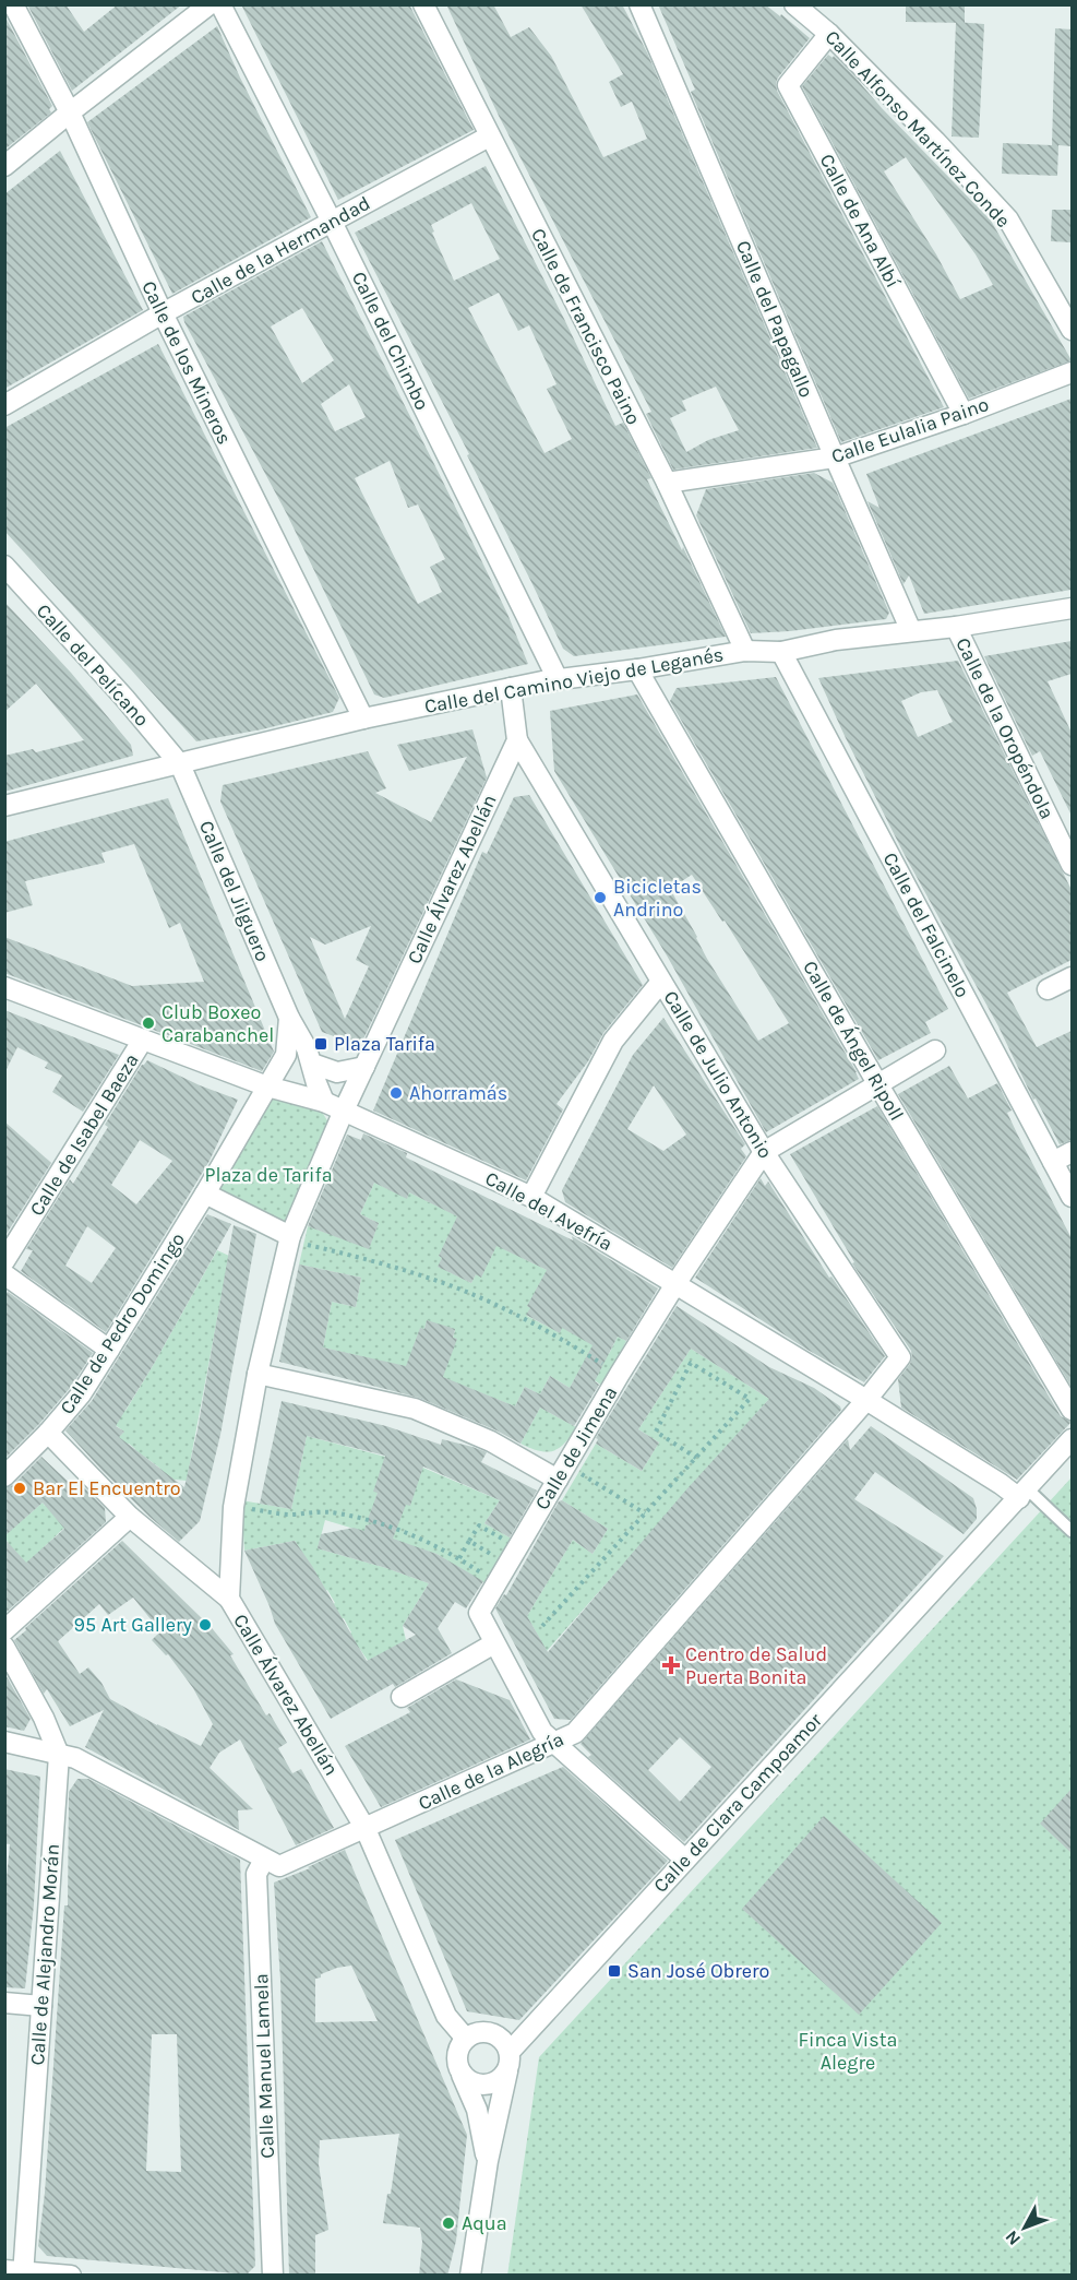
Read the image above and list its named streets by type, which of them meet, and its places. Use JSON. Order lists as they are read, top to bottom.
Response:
{
  "streets": {
    "street": [
      "Calle Alfonso Martínez Conde",
      "Calle de Ana Albí",
      "Calle de la Hermandad",
      "Calle del Papagallo",
      "Calle de Francisco Paino",
      "Calle del Chimbo",
      "Calle de los Mineros",
      "Calle Eulalia Paino",
      "Calle del Pelícano",
      "Calle del Camino Viejo de Leganés",
      "Calle de la Oropéndola",
      "Calle Álvarez Abellán",
      "Calle del Jilguero",
      "Calle del Falcinelo",
      "Calle de Ángel Ripoll",
      "Calle de Julio Antonio",
      "Calle de Isabel Baeza",
      "Calle del Avefría",
      "Calle de Pedro Domingo",
      "Calle de Jimena",
      "Calle de la Alegría",
      "Calle de Clara Campoamor",
      "Calle de Alejandro Morán",
      "Calle Manuel Lamela"
    ]
  },
  "crossings": [
    ["Calle Alfonso Martínez Conde", "Calle de Ana Albí"],
    ["Calle de Ana Albí", "Calle Eulalia Paino"],
    ["Calle de la Hermandad", "Calle de Francisco Paino"],
    ["Calle de la Hermandad", "Calle del Chimbo"],
    ["Calle de la Hermandad", "Calle de los Mineros"],
    ["Calle del Papagallo", "Calle Eulalia Paino"],
    ["Calle del Papagallo", "Calle del Camino Viejo de Leganés"],
    ["Calle de Francisco Paino", "Calle Eulalia Paino"],
    ["Calle de Francisco Paino", "Calle del Camino Viejo de Leganés"],
    ["Calle del Chimbo", "Calle del Camino Viejo de Leganés"],
    ["Calle de los Mineros", "Calle del Camino Viejo de Leganés"],
    ["Calle del Pelícano", "Calle del Camino Viejo de Leganés"],
    ["Calle del Pelícano", "Calle del Jilguero"],
    ["Calle del Camino Viejo de Leganés", "Calle de la Oropéndola"],
    ["Calle del Camino Viejo de Leganés", "Calle del Jilguero"],
    ["Calle del Camino Viejo de Leganés", "Calle del Falcinelo"],
    ["Calle del Camino Viejo de Leganés", "Calle de Ángel Ripoll"],
    ["Calle Álvarez Abellán", "Calle de Julio Antonio"],
    ["Calle Álvarez Abellán", "Calle del Avefría"],
    ["Calle Álvarez Abellán", "Calle de la Alegría"],
    ["Calle Álvarez Abellán", "Calle de Clara Campoamor"],
    ["Calle del Jilguero", "Calle del Avefría"],
    ["Calle de Julio Antonio", "Calle del Avefría"],
    ["Calle de Julio Antonio", "Calle de Jimena"],
    ["Calle de Julio Antonio", "Calle de la Alegría"],
    ["Calle de Isabel Baeza", "Calle del Avefría"],
    ["Calle del Avefría", "Calle de Jimena"],
    ["Calle del Avefría", "Calle de la Alegría"],
    ["Calle del Avefría", "Calle de Clara Campoamor"],
    ["Calle de la Alegría", "Calle de Alejandro Morán"],
    ["Calle de la Alegría", "Calle Manuel Lamela"]
  ],
  "parks": ["Plaza de Tarifa", "Finca Vista Alegre"],
  "places": {
    "other": [
      "Bicicletas Andrino",
      "Club Boxeo Carabanchel",
      "Ahorramás",
      "Bar El Encuentro",
      "95 Art Gallery",
      "Aqua"
    ],
    "transit": ["Plaza Tarifa", "San José Obrero"],
    "health": ["Centro de Salud Puerta Bonita"]
  },
  "north": "bottom left"
}
